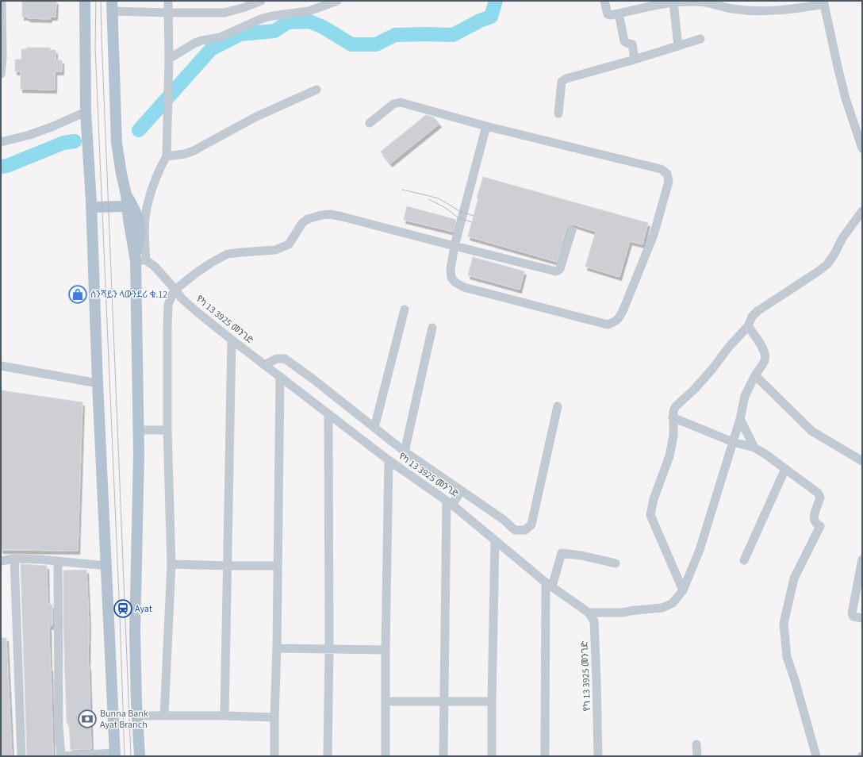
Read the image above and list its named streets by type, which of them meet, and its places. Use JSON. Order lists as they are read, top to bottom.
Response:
{
  "streets": {
    "street": ["የካ 13 3925 መንገድ"]
  },
  "places": {
    "shop": ["ሰንሻይን ላውንደሪ ቁ.12"],
    "station": ["Ayat"],
    "bank": ["Bunna Bank Ayat Branch"]
  }
}
